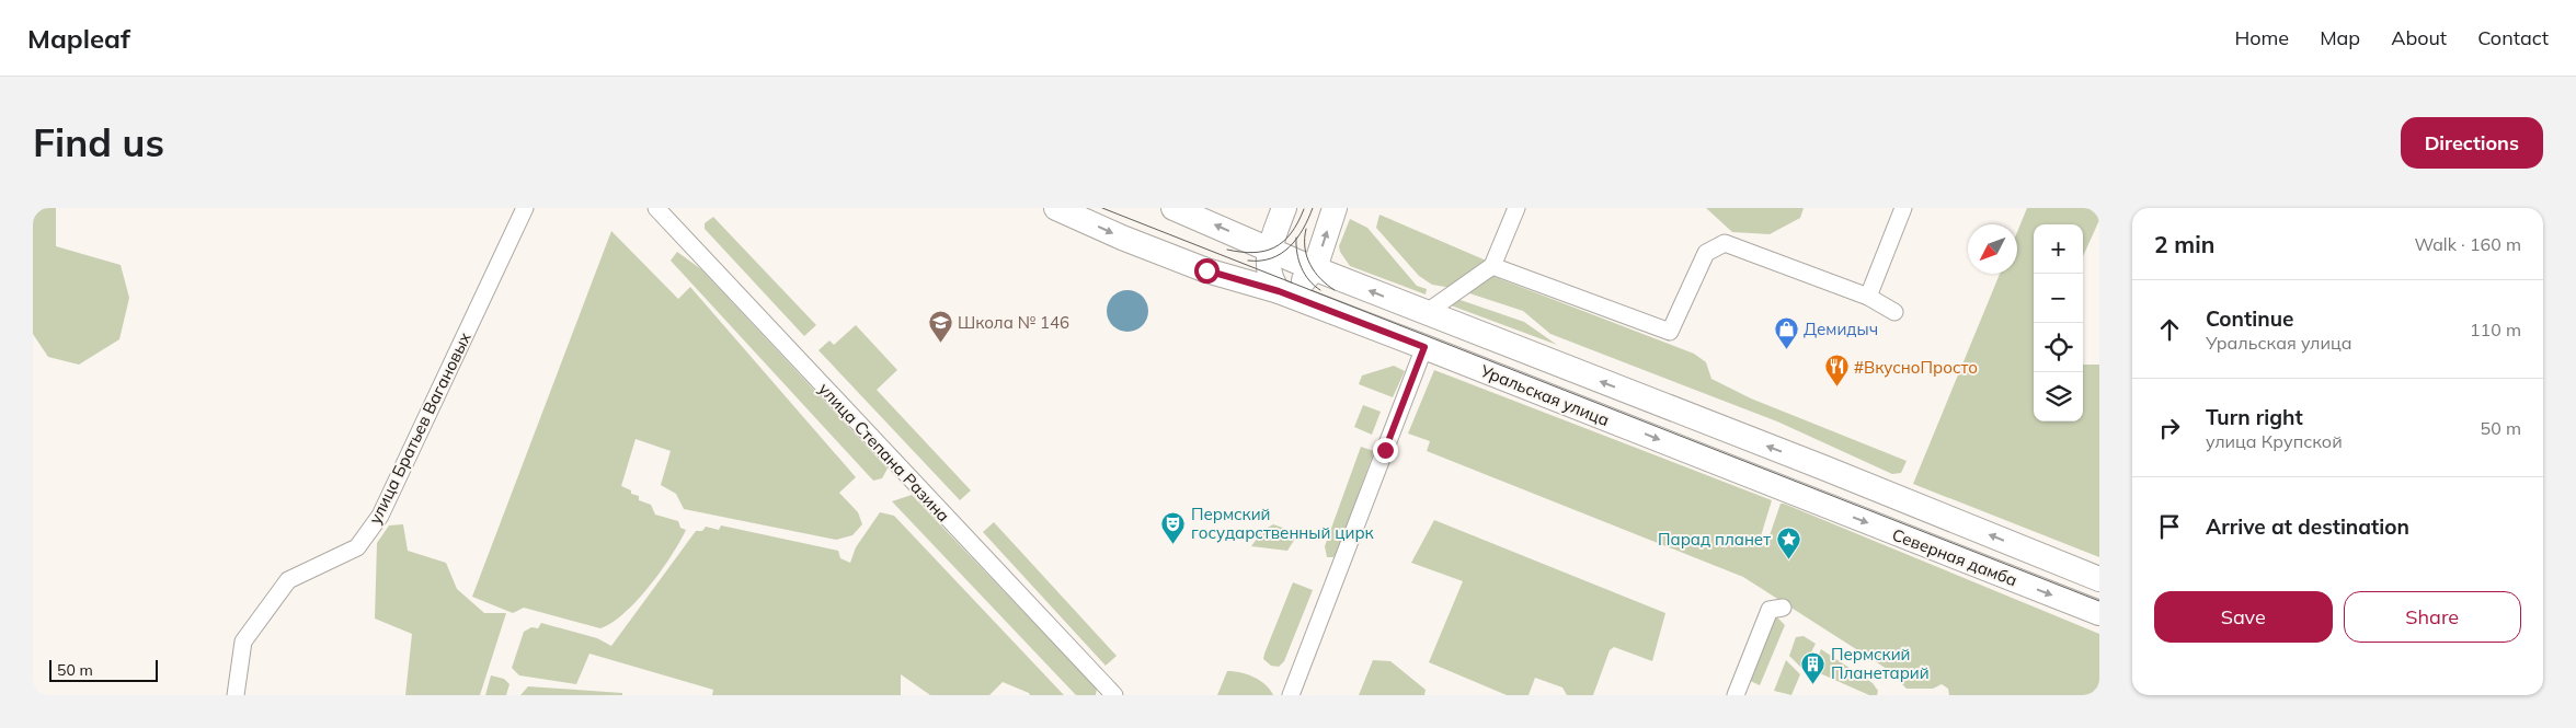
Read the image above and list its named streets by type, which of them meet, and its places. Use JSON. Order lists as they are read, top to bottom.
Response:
{
  "streets": {
    "main road": ["Уральская улица", "Северная дамба"],
    "street": ["улица Братьев Вагановых", "улица Степана Разина"]
  },
  "crossings": [
    ["Уральская улица", "Северная дамба"]
  ],
  "places": {
    "school or university": ["Школа № 146"],
    "shop": ["Демидыч"],
    "restaurant": ["#ВкусноПросто"],
    "theatre": ["Пермский государственный цирк"],
    "place": ["Парад планет"],
    "building": ["Пермский Планетарий"]
  },
  "scale_bar": "50 m",
  "north": "bottom left",
  "page": {
    "header": "Mapleaf",
    "nav": [
      "Home",
      "Map",
      "About",
      "Contact"
    ],
    "buttons": [
      "Directions",
      ["Save", "Share"]
    ],
    "title": "Find us",
    "heading": ["2 min", "Walk · 160 m"],
    "map_buttons": ["+", "−"],
    "list": [
      ["Continue", "Уральская улица", "110 m"],
      ["Turn right", "улица Крупской", "50 m"],
      "Arrive at destination"
    ],
    "scale": "50 m"
  }
}
